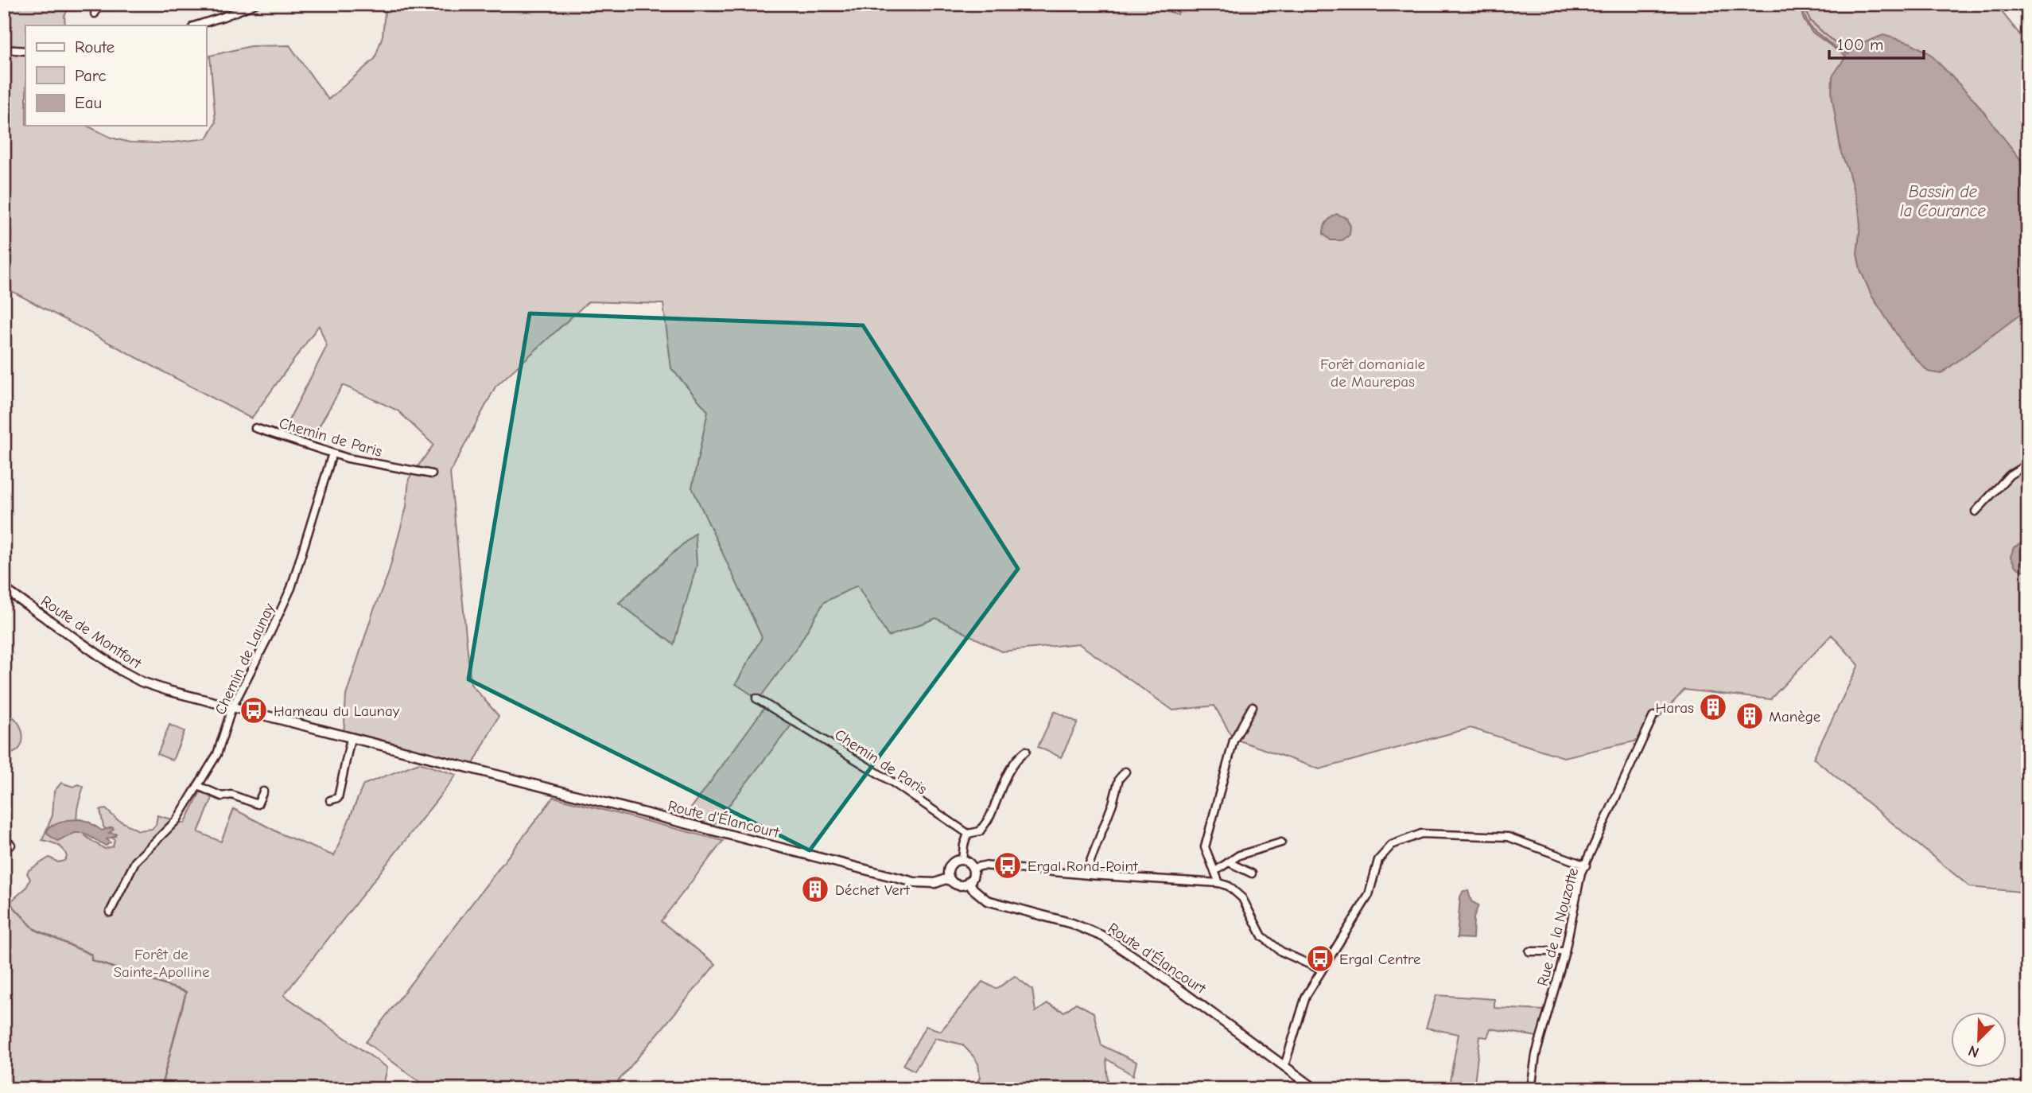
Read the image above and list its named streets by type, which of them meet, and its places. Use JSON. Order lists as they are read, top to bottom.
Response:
{
  "streets": {
    "street": [
      "Chemin de Paris",
      "Route de Montfort",
      "Chemin de Launay",
      "Route d'Élancourt",
      "Rue de la Nouzotte"
    ]
  },
  "crossings": [
    ["Chemin de Paris", "Chemin de Launay"],
    ["Route de Montfort", "Chemin de Launay"],
    ["Route de Montfort", "Route d'Élancourt"]
  ],
  "water": ["Bassin de la Courance"],
  "parks": ["Forêt domaniale de Maurepas", "Forêt de Sainte-Apolline"],
  "places": {
    "building": ["Haras", "Manège", "Déchet Vert"],
    "bus stop": ["Hameau du Launay", "Ergal Rond-Point", "Ergal Centre"]
  },
  "legend": ["Route", "Parc", "Eau"],
  "scale_bar": "100 m",
  "north": "bottom left"
}
